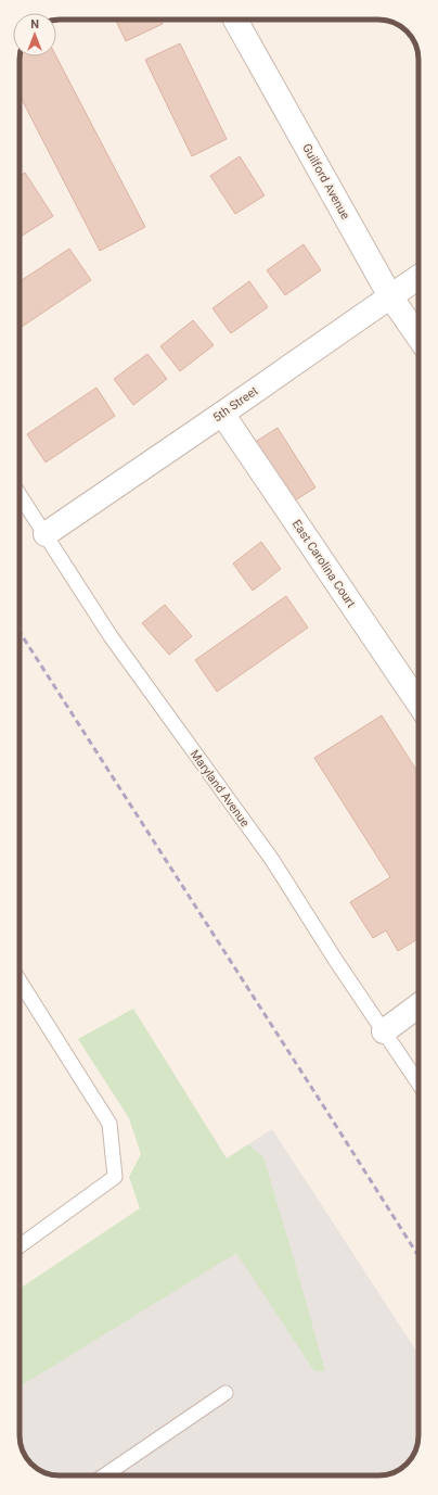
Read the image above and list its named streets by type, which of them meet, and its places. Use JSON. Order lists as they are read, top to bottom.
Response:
{
  "streets": {
    "street": ["Guilford Avenue", "5th Street", "East Carolina Court"],
    "lane": ["Maryland Avenue"]
  },
  "crossings": [
    ["Guilford Avenue", "5th Street"],
    ["5th Street", "East Carolina Court"],
    ["5th Street", "Maryland Avenue"]
  ],
  "north": "top"
}
